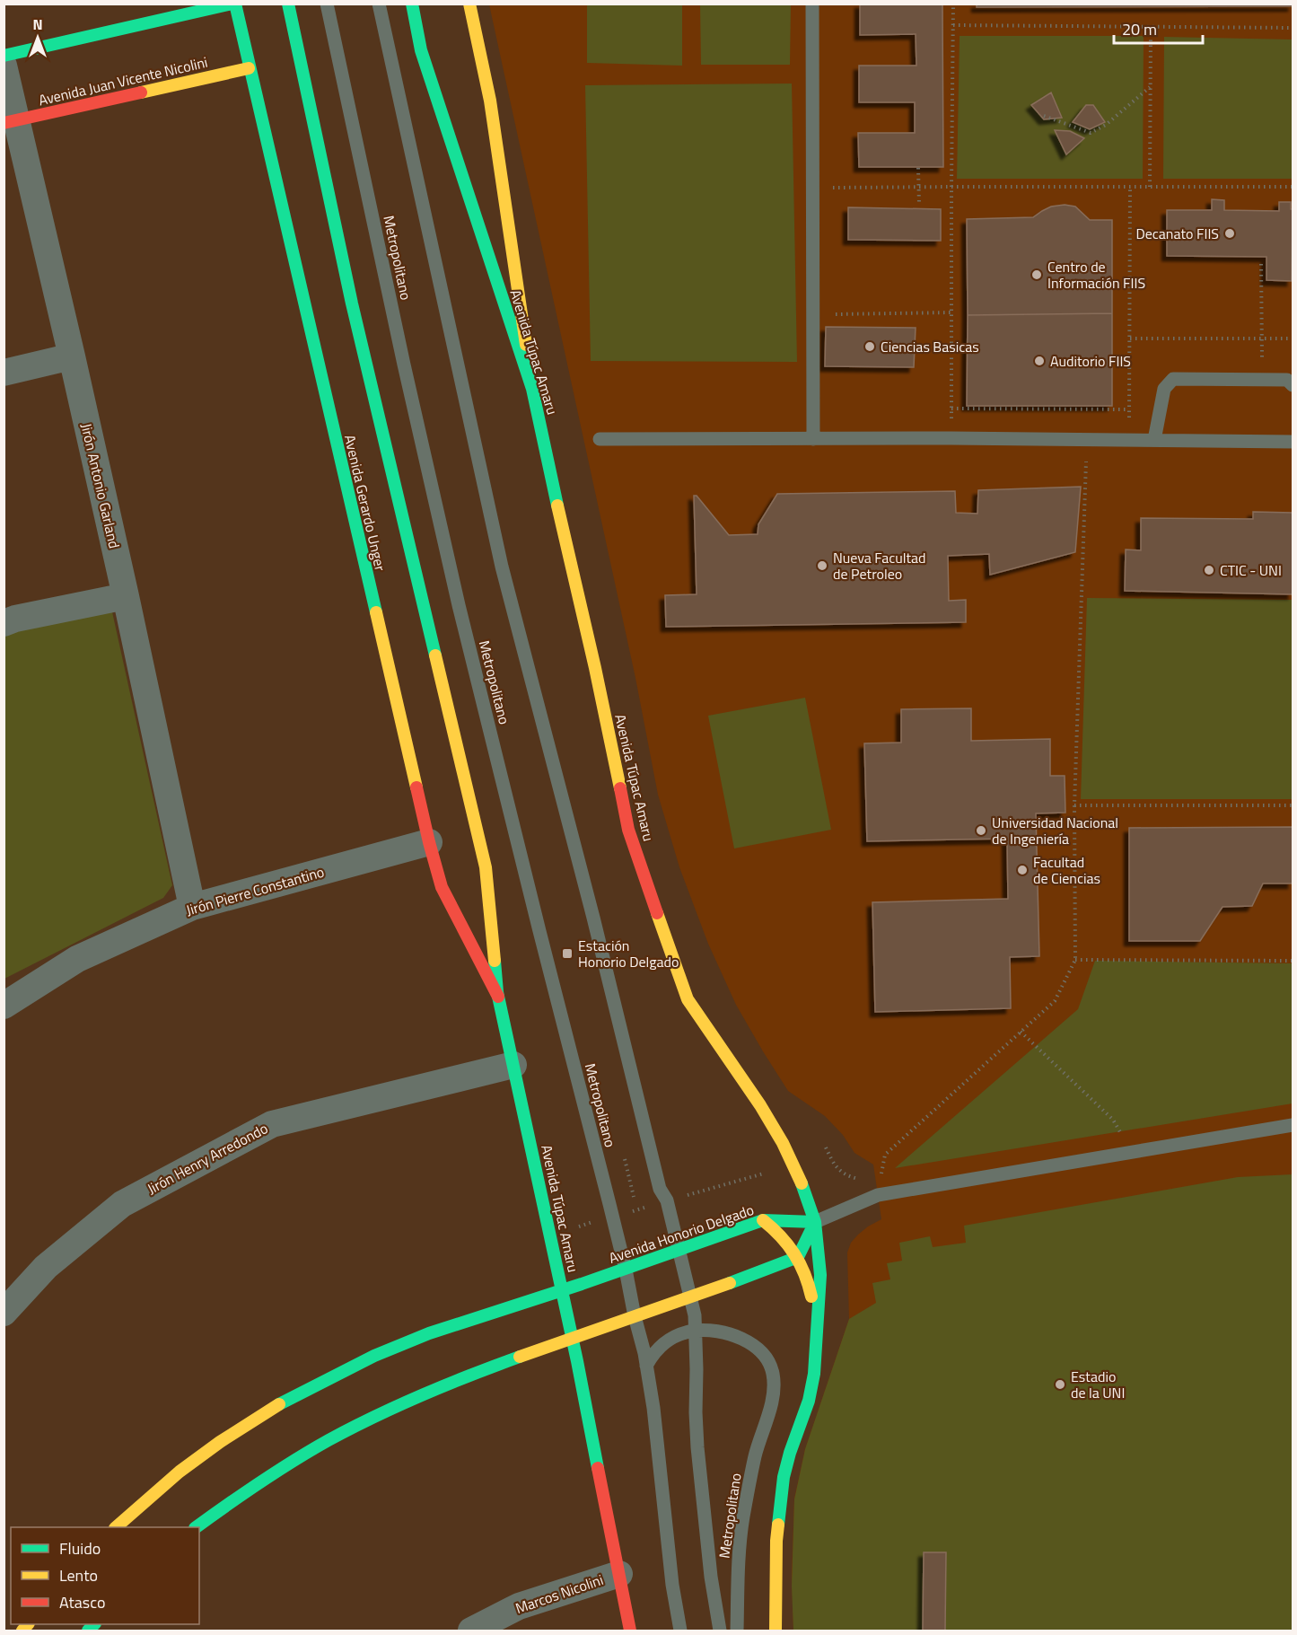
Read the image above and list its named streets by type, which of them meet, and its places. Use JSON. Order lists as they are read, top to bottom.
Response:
{
  "streets": {
    "main road": [
      "Avenida Juan Vicente Nicolini",
      "Avenida Túpac Amaru",
      "Avenida Gerardo Unger",
      "Avenida Honorio Delgado"
    ],
    "street": [
      "Jirón Antonio Garland",
      "Jirón Pierre Constantino",
      "Jirón Henry Arredondo",
      "Marcos Nicolini"
    ],
    "lane": ["Metropolitano"]
  },
  "crossings": [
    ["Avenida Juan Vicente Nicolini", "Jirón Antonio Garland"],
    ["Avenida Juan Vicente Nicolini", "Avenida Gerardo Unger"],
    ["Metropolitano", "Avenida Honorio Delgado"],
    ["Avenida Túpac Amaru", "Avenida Gerardo Unger"],
    ["Avenida Túpac Amaru", "Jirón Henry Arredondo"],
    ["Avenida Túpac Amaru", "Avenida Honorio Delgado"],
    ["Avenida Túpac Amaru", "Marcos Nicolini"],
    ["Jirón Antonio Garland", "Jirón Pierre Constantino"],
    ["Avenida Gerardo Unger", "Jirón Pierre Constantino"]
  ],
  "places": {
    "other": [
      "Decanato FIIS",
      "Centro de Información FIIS",
      "Ciencias Basicas",
      "Auditorio FIIS",
      "Nueva Facultad de Petroleo",
      "CTIC - UNI",
      "Universidad Nacional de Ingeniería",
      "Facultad de Ciencias",
      "Estadio de la UNI"
    ],
    "transit": ["Estación Honorio Delgado"]
  },
  "legend": ["Fluido", "Lento", "Atasco"],
  "scale_bar": "20 m",
  "north": "top"
}
